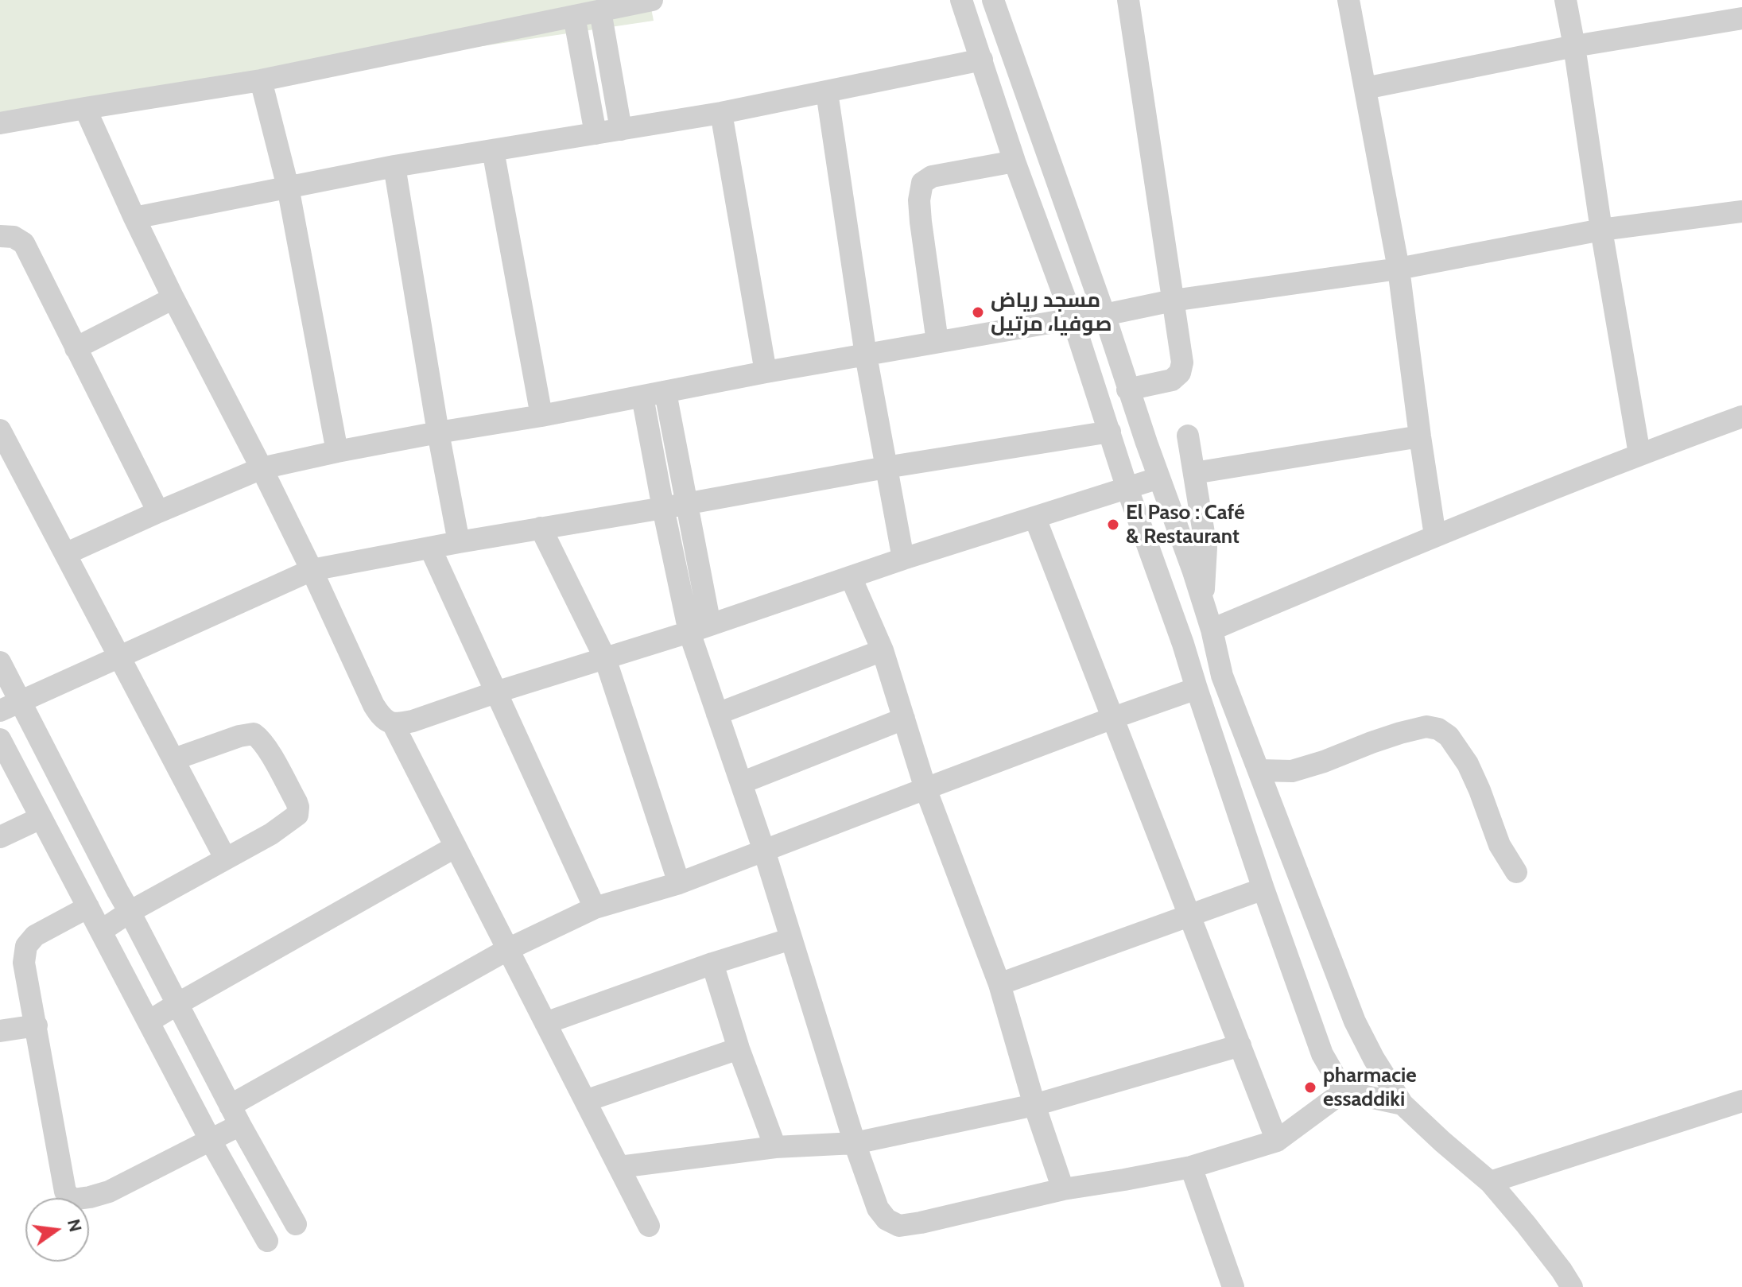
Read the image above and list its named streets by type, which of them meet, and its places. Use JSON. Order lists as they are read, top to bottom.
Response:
{
  "places": ["مسجد رياض صوفيا، مرتیل", "El Paso : Café & Restaurant", "pharmacie essaddiki"],
  "north": "right"
}
